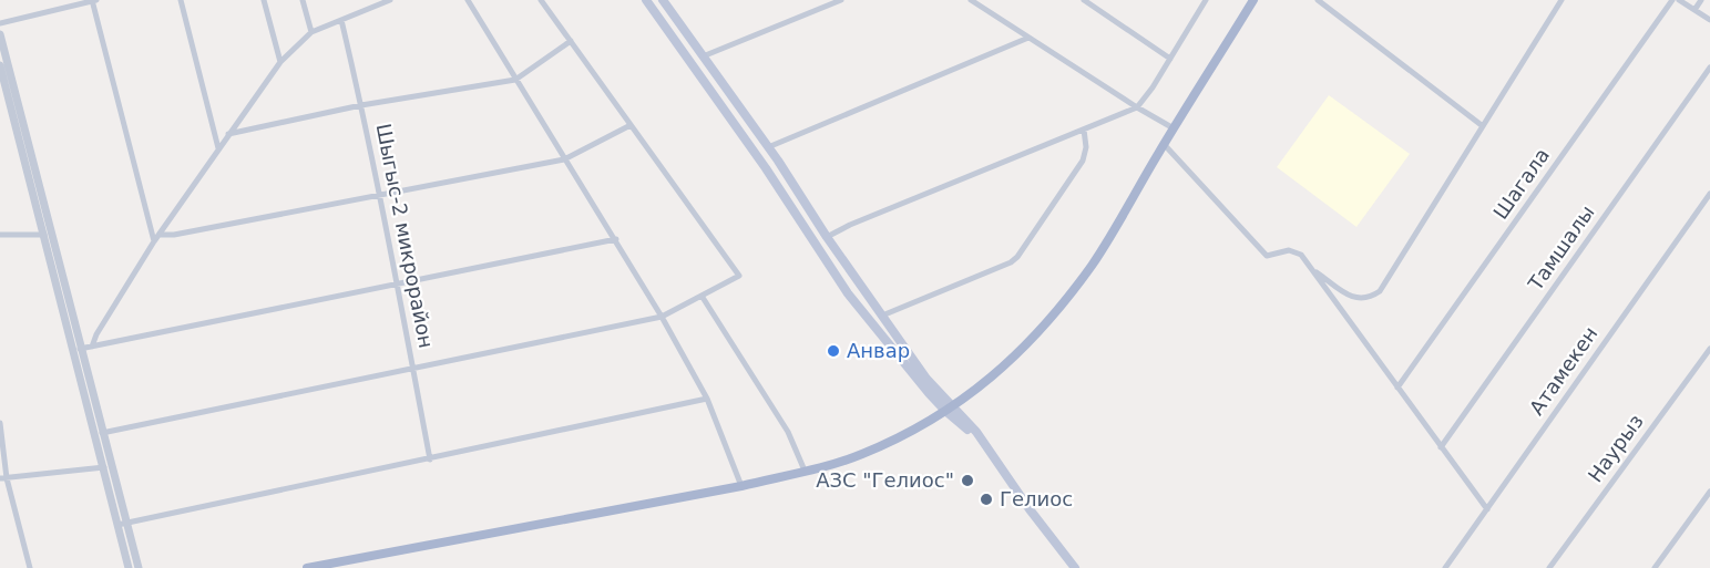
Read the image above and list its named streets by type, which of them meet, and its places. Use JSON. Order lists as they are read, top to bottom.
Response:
{
  "streets": {
    "street": [
      "Шагала",
      "Шыгыс-2 микрорайон",
      "Тамшалы",
      "Атамекен",
      "Наурыз"
    ]
  },
  "places": ["Анвар", "АЗС \"Гелиос\"", "Гелиос"]
}
